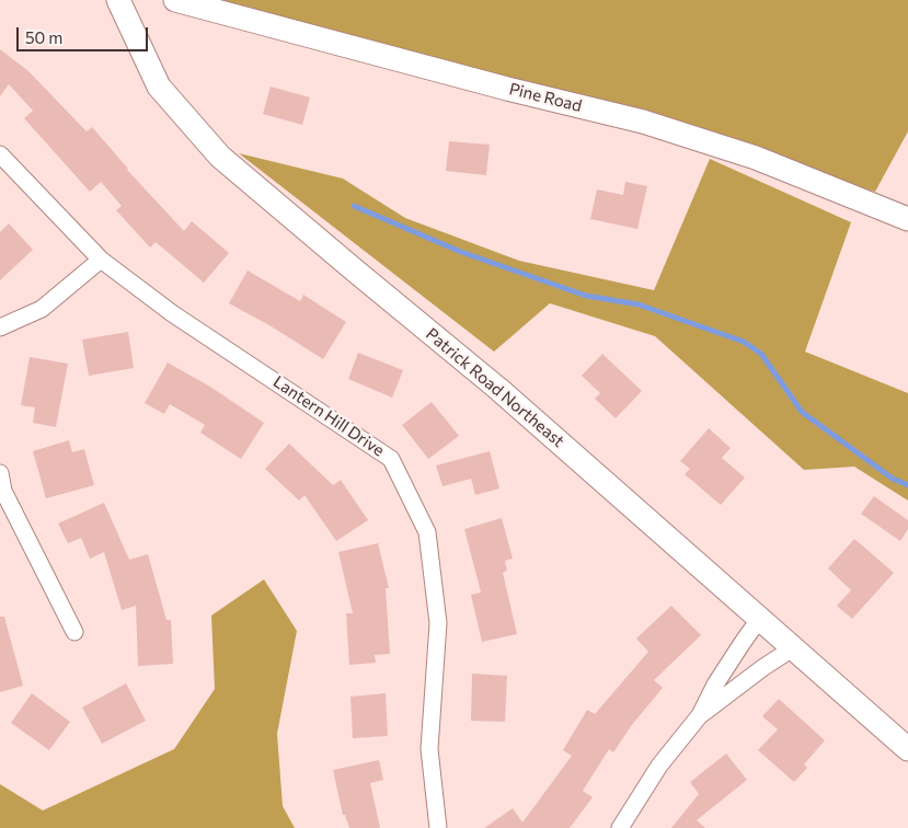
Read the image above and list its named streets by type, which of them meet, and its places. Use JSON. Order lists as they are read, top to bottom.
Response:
{
  "streets": {
    "street": ["Pine Road", "Patrick Road Northeast", "Lantern Hill Drive"]
  },
  "scale_bar": "50 m"
}
